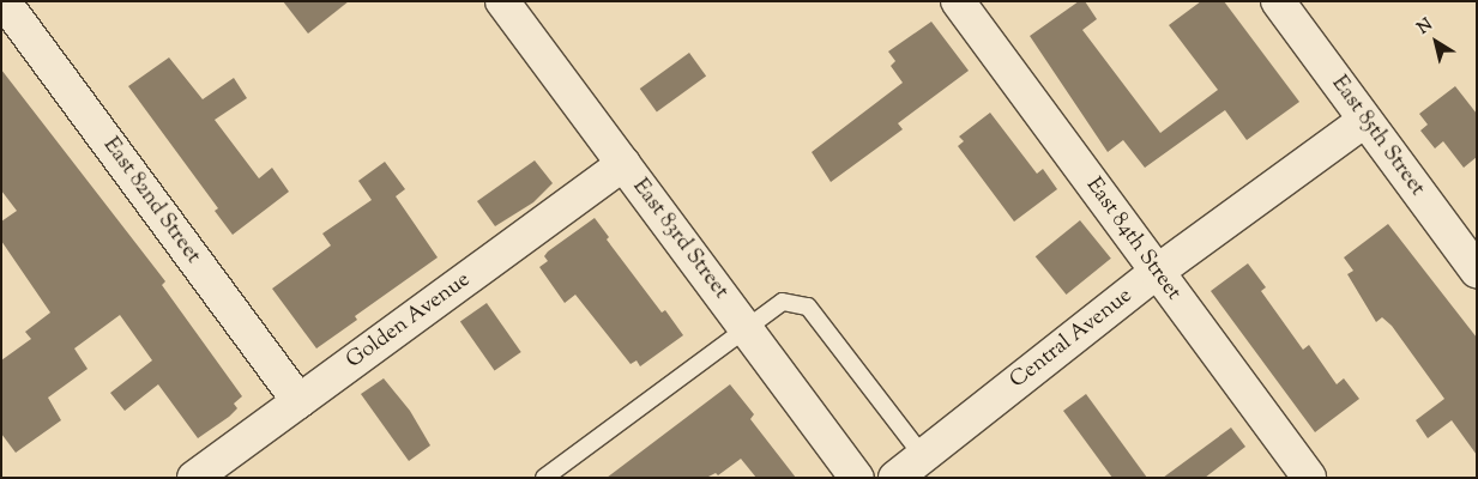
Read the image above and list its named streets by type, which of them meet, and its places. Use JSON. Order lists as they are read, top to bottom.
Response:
{
  "streets": {
    "street": [
      "East 85th Street",
      "East 82nd Street",
      "East 83rd Street",
      "East 84th Street",
      "Golden Avenue",
      "Central Avenue"
    ]
  },
  "crossings": [
    ["East 85th Street", "Central Avenue"],
    ["East 82nd Street", "Golden Avenue"],
    ["East 83rd Street", "Golden Avenue"],
    ["East 84th Street", "Central Avenue"]
  ],
  "north": "top left"
}
